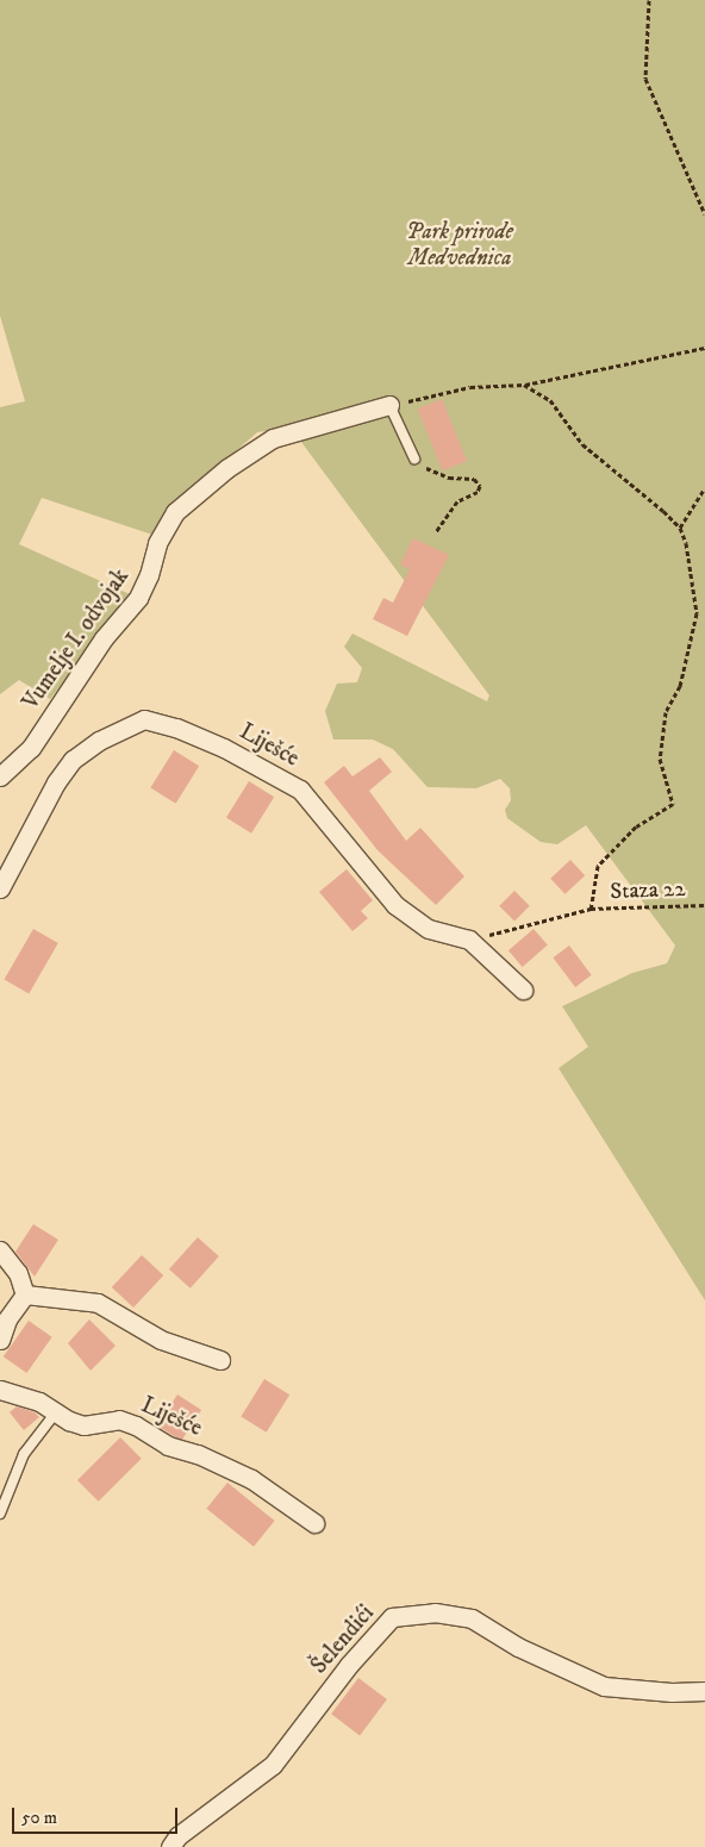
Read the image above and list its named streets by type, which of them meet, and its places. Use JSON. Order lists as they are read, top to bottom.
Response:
{
  "streets": {
    "street": ["Vumelje I. odvojak", "Liješće", "Šelendići"],
    "path": ["Staza 22"]
  },
  "crossings": [
    ["Liješće", "Staza 22"]
  ],
  "parks": ["Park prirode Medvednica"],
  "scale_bar": "50 m"
}
